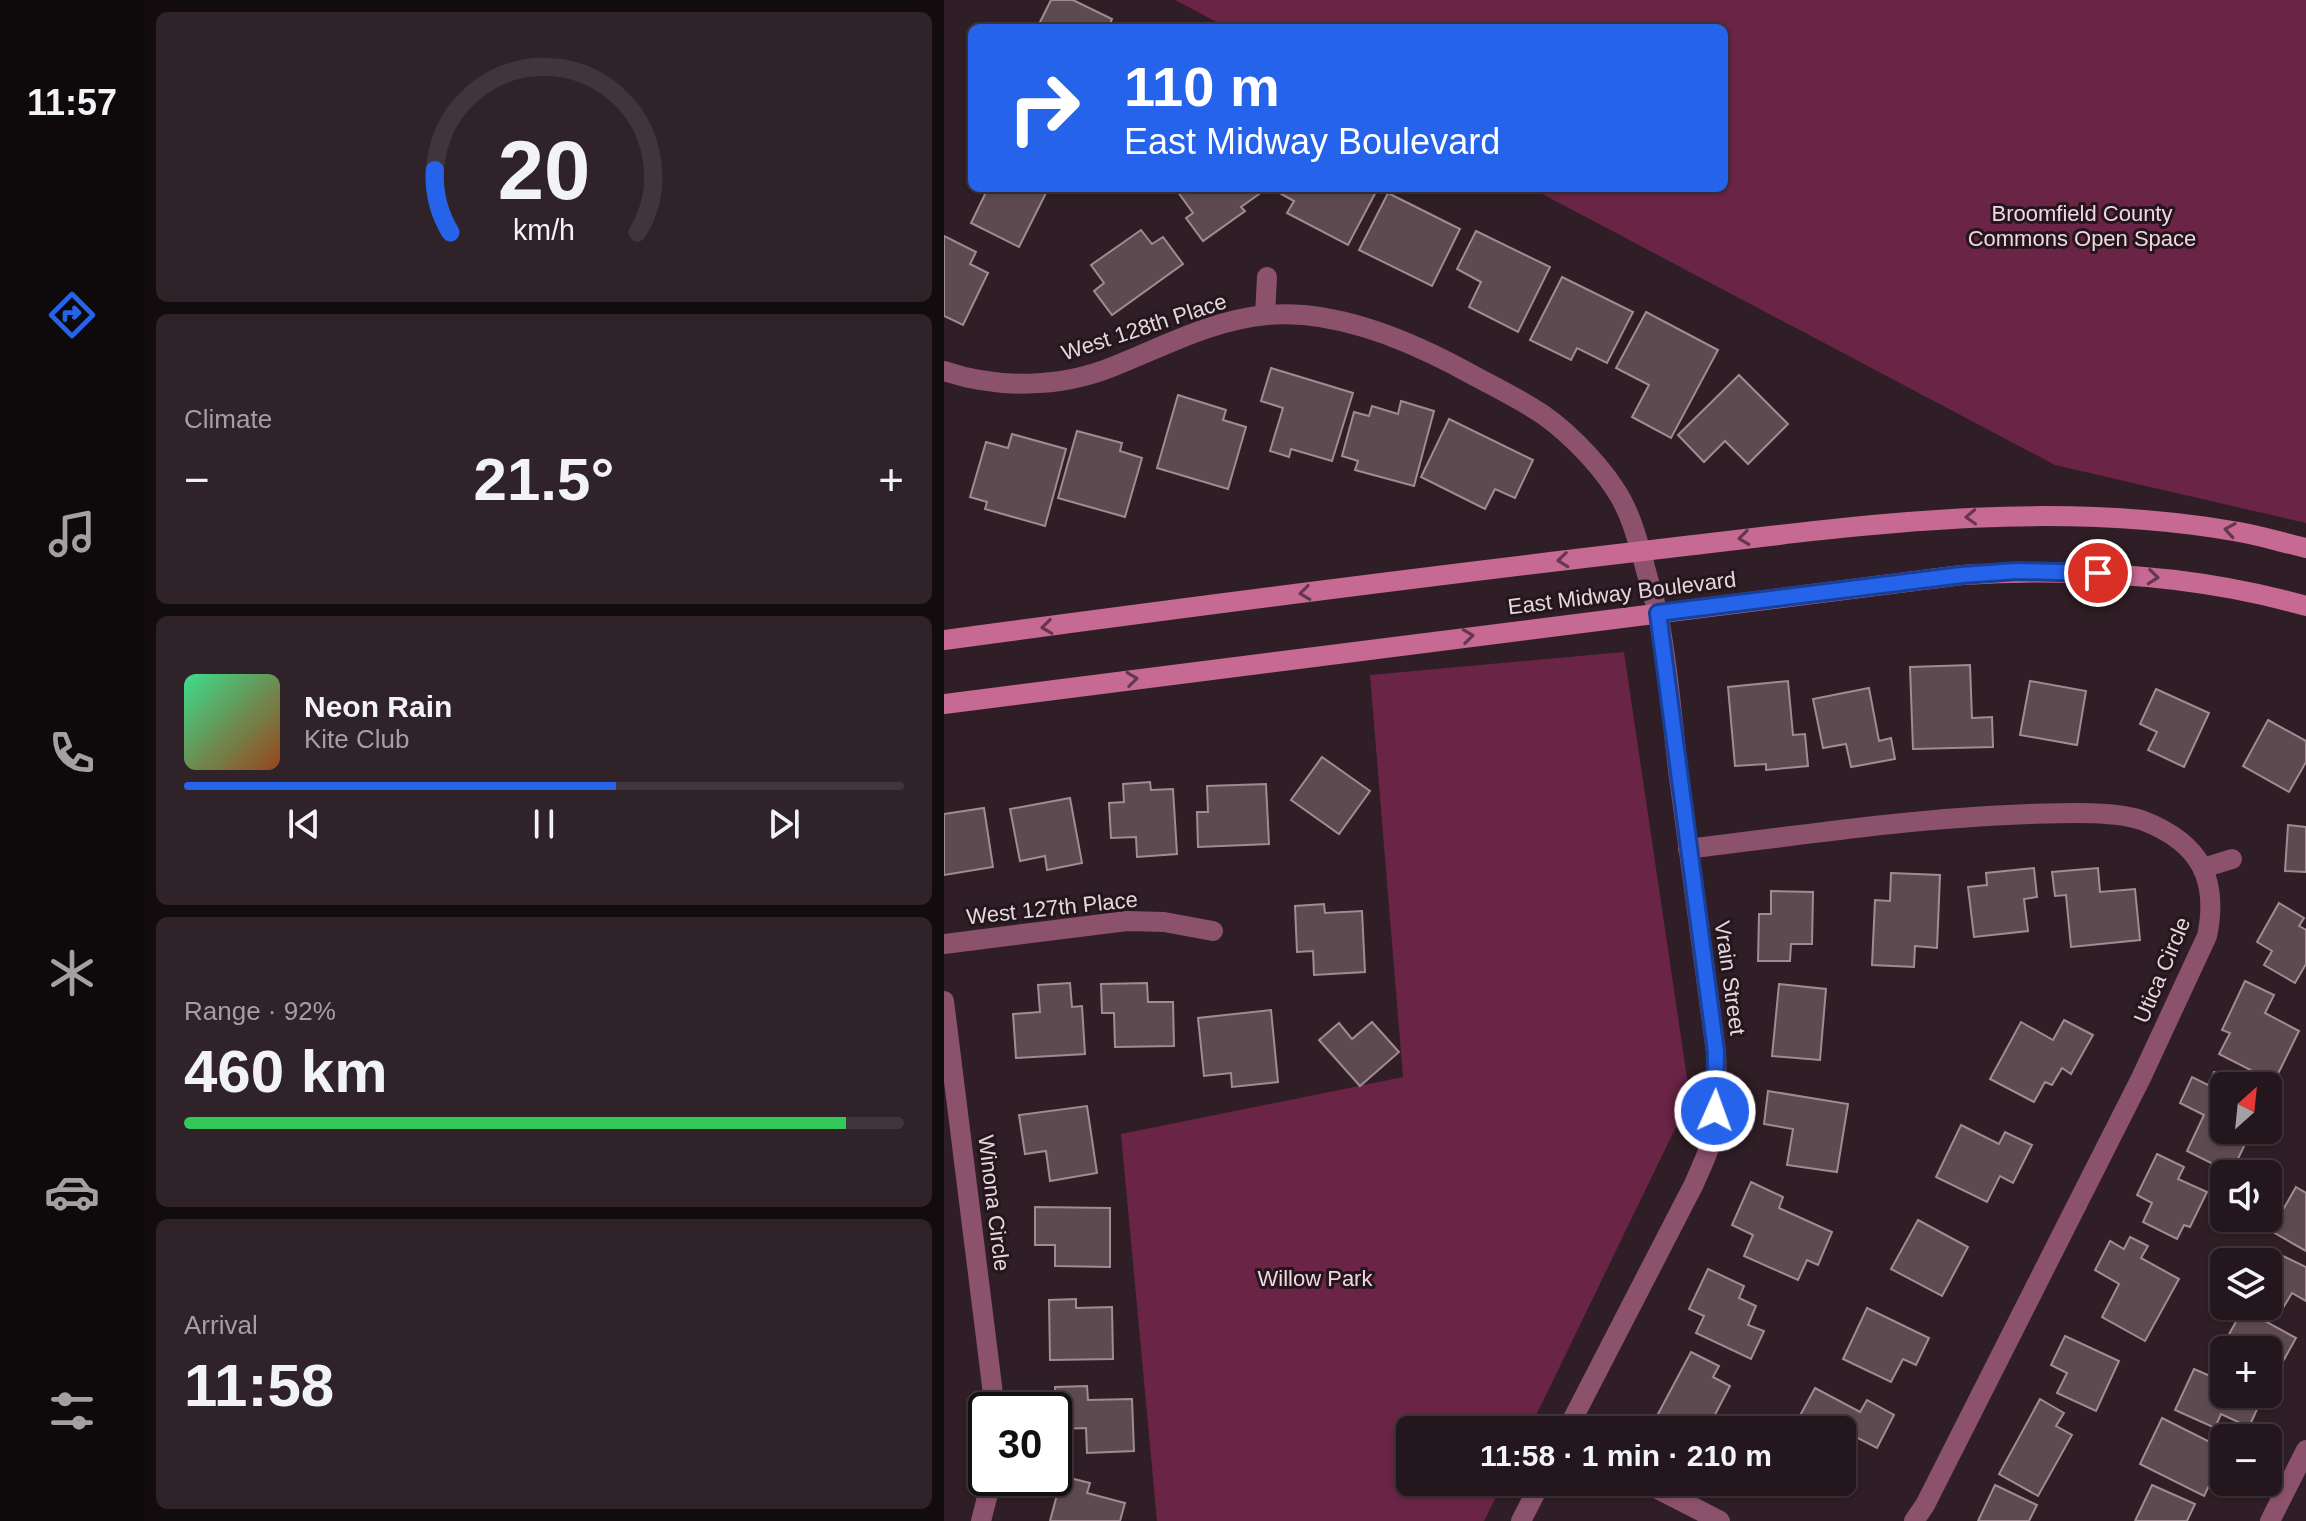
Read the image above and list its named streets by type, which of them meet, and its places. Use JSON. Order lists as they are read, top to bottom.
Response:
{
  "streets": {
    "main road": ["East Midway Boulevard"],
    "street": [
      "West 128th Place",
      "West 127th Place",
      "Utica Circle",
      "Vrain Street",
      "Winona Circle"
    ]
  },
  "crossings": [
    ["West 128th Place", "East Midway Boulevard"],
    ["West 128th Place", "Vrain Street"],
    ["East Midway Boulevard", "Vrain Street"],
    ["Utica Circle", "Vrain Street"]
  ],
  "parks": ["Broomfield County Commons Open Space", "Willow Park"],
  "north": "top right",
  "page": {
    "tabs": "11:57",
    "turn": ["110 m", "East Midway Boulevard"],
    "tile": [
      "Climate",
      ["Range · 92%", "460 km"],
      ["Arrival", "11:58"]
    ],
    "heat": ["−", "21.5°", "+"],
    "song": ["Neon Rain", "Kite Club"],
    "map_buttons": ["+", "−"],
    "limit": "30",
    "trip": "11:58 · 1 min · 210 m",
    "gauge": ["20", "km/h"]
  }
}
